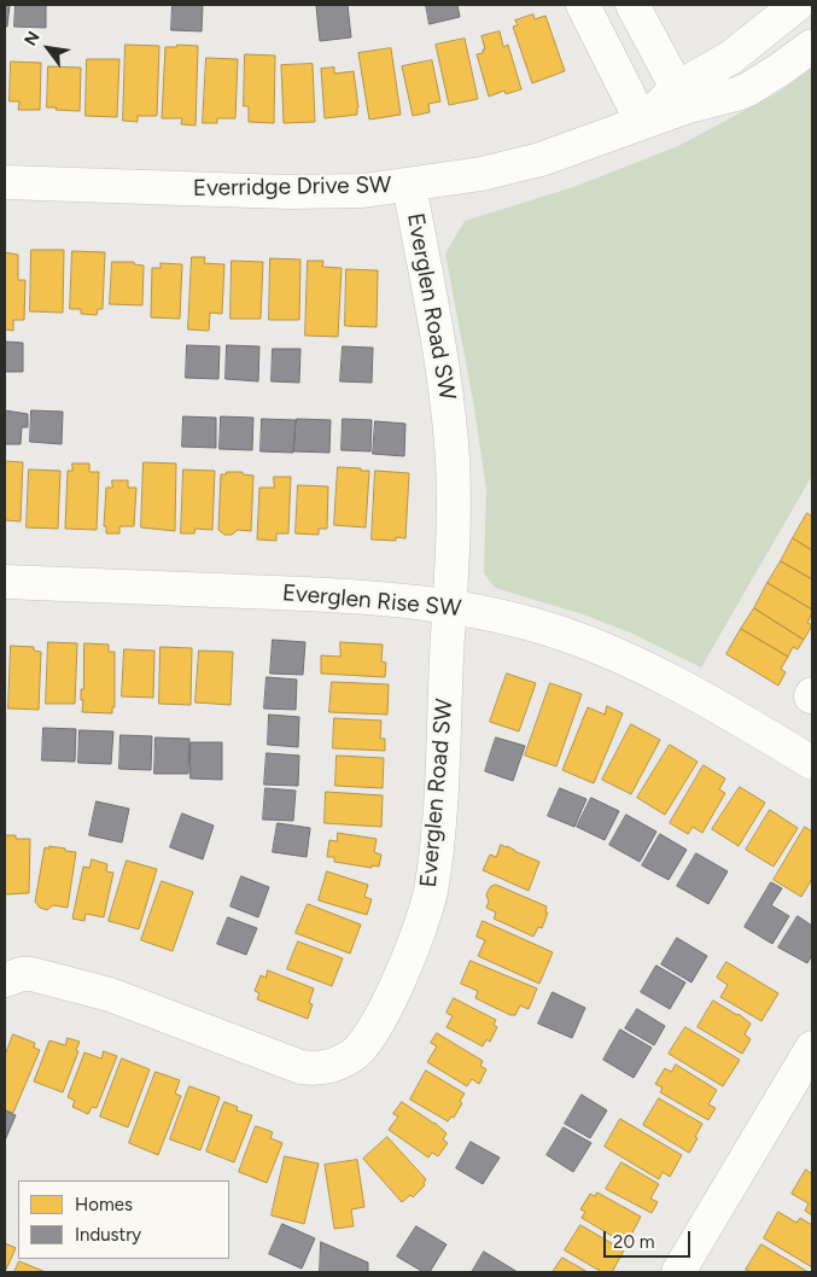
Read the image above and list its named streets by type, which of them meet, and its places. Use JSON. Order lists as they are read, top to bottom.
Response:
{
  "streets": {
    "street": ["Everridge Drive SW", "Everglen Road SW", "Everglen Rise SW"]
  },
  "crossings": [
    ["Everridge Drive SW", "Everglen Road SW"],
    ["Everglen Road SW", "Everglen Rise SW"]
  ],
  "legend": ["Homes", "Industry"],
  "scale_bar": "20 m",
  "north": "top left"
}
